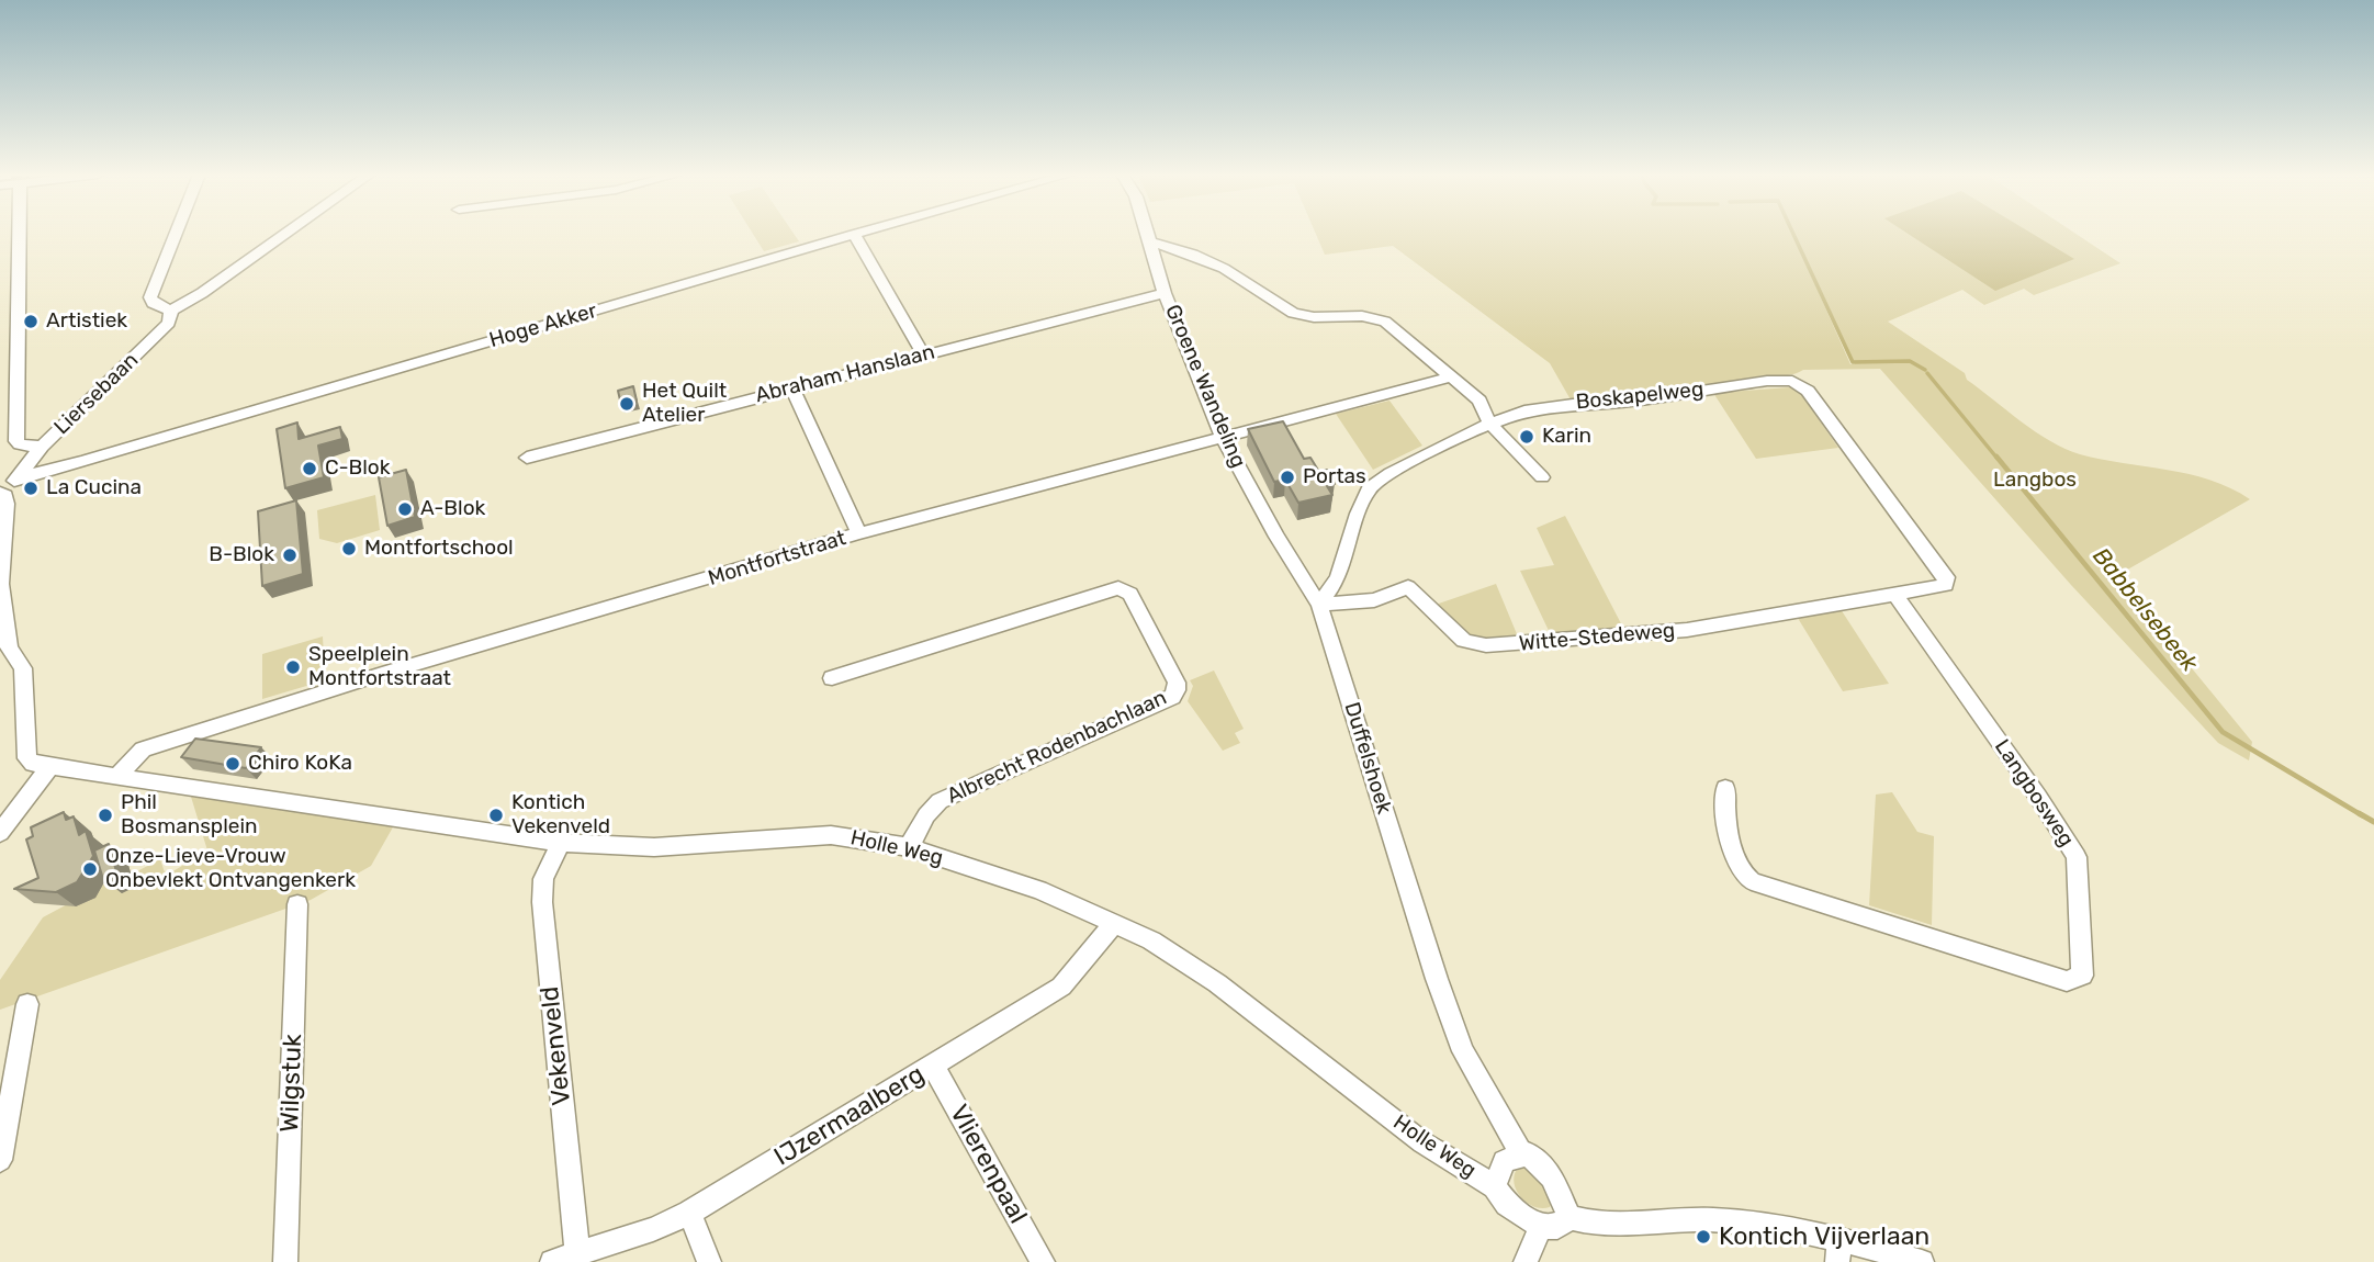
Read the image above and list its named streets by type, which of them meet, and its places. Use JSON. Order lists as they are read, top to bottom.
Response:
{
  "streets": {
    "street": [
      "Hoge Akker",
      "Abraham Hanslaan",
      "Groene Wandeling",
      "Liersebaan",
      "Boskapelweg",
      "Montfortstraat",
      "Witte-Stedeweg",
      "Albrecht Rodenbachlaan",
      "Duffelshoek",
      "Langbosweg",
      "Holle Weg",
      "Vekenveld",
      "Wilgstuk",
      "IJzermaalberg",
      "Vlierenpaal"
    ]
  },
  "crossings": [
    ["Hoge Akker", "Liersebaan"],
    ["Abraham Hanslaan", "Groene Wandeling"],
    ["Groene Wandeling", "Montfortstraat"],
    ["Groene Wandeling", "Witte-Stedeweg"],
    ["Groene Wandeling", "Duffelshoek"],
    ["Boskapelweg", "Witte-Stedeweg"],
    ["Boskapelweg", "Langbosweg"],
    ["Montfortstraat", "Holle Weg"],
    ["Witte-Stedeweg", "Duffelshoek"],
    ["Witte-Stedeweg", "Langbosweg"],
    ["Albrecht Rodenbachlaan", "Holle Weg"],
    ["Holle Weg", "Vekenveld"],
    ["Holle Weg", "IJzermaalberg"],
    ["Vekenveld", "IJzermaalberg"],
    ["IJzermaalberg", "Vlierenpaal"]
  ],
  "water": ["Babbelsebeek"],
  "parks": ["Langbos"],
  "places": [
    "Artistiek",
    "Het Quilt Atelier",
    "Karin",
    "C-Blok",
    "Portas",
    "La Cucina",
    "A-Blok",
    "Montfortschool",
    "B-Blok",
    "Speelplein Montfortstraat",
    "Chiro KoKa",
    "Phil Bosmansplein",
    "Kontich Vekenveld",
    "Onze-Lieve-Vrouw Onbevlekt Ontvangenkerk",
    "Kontich Vijverlaan"
  ]
}
